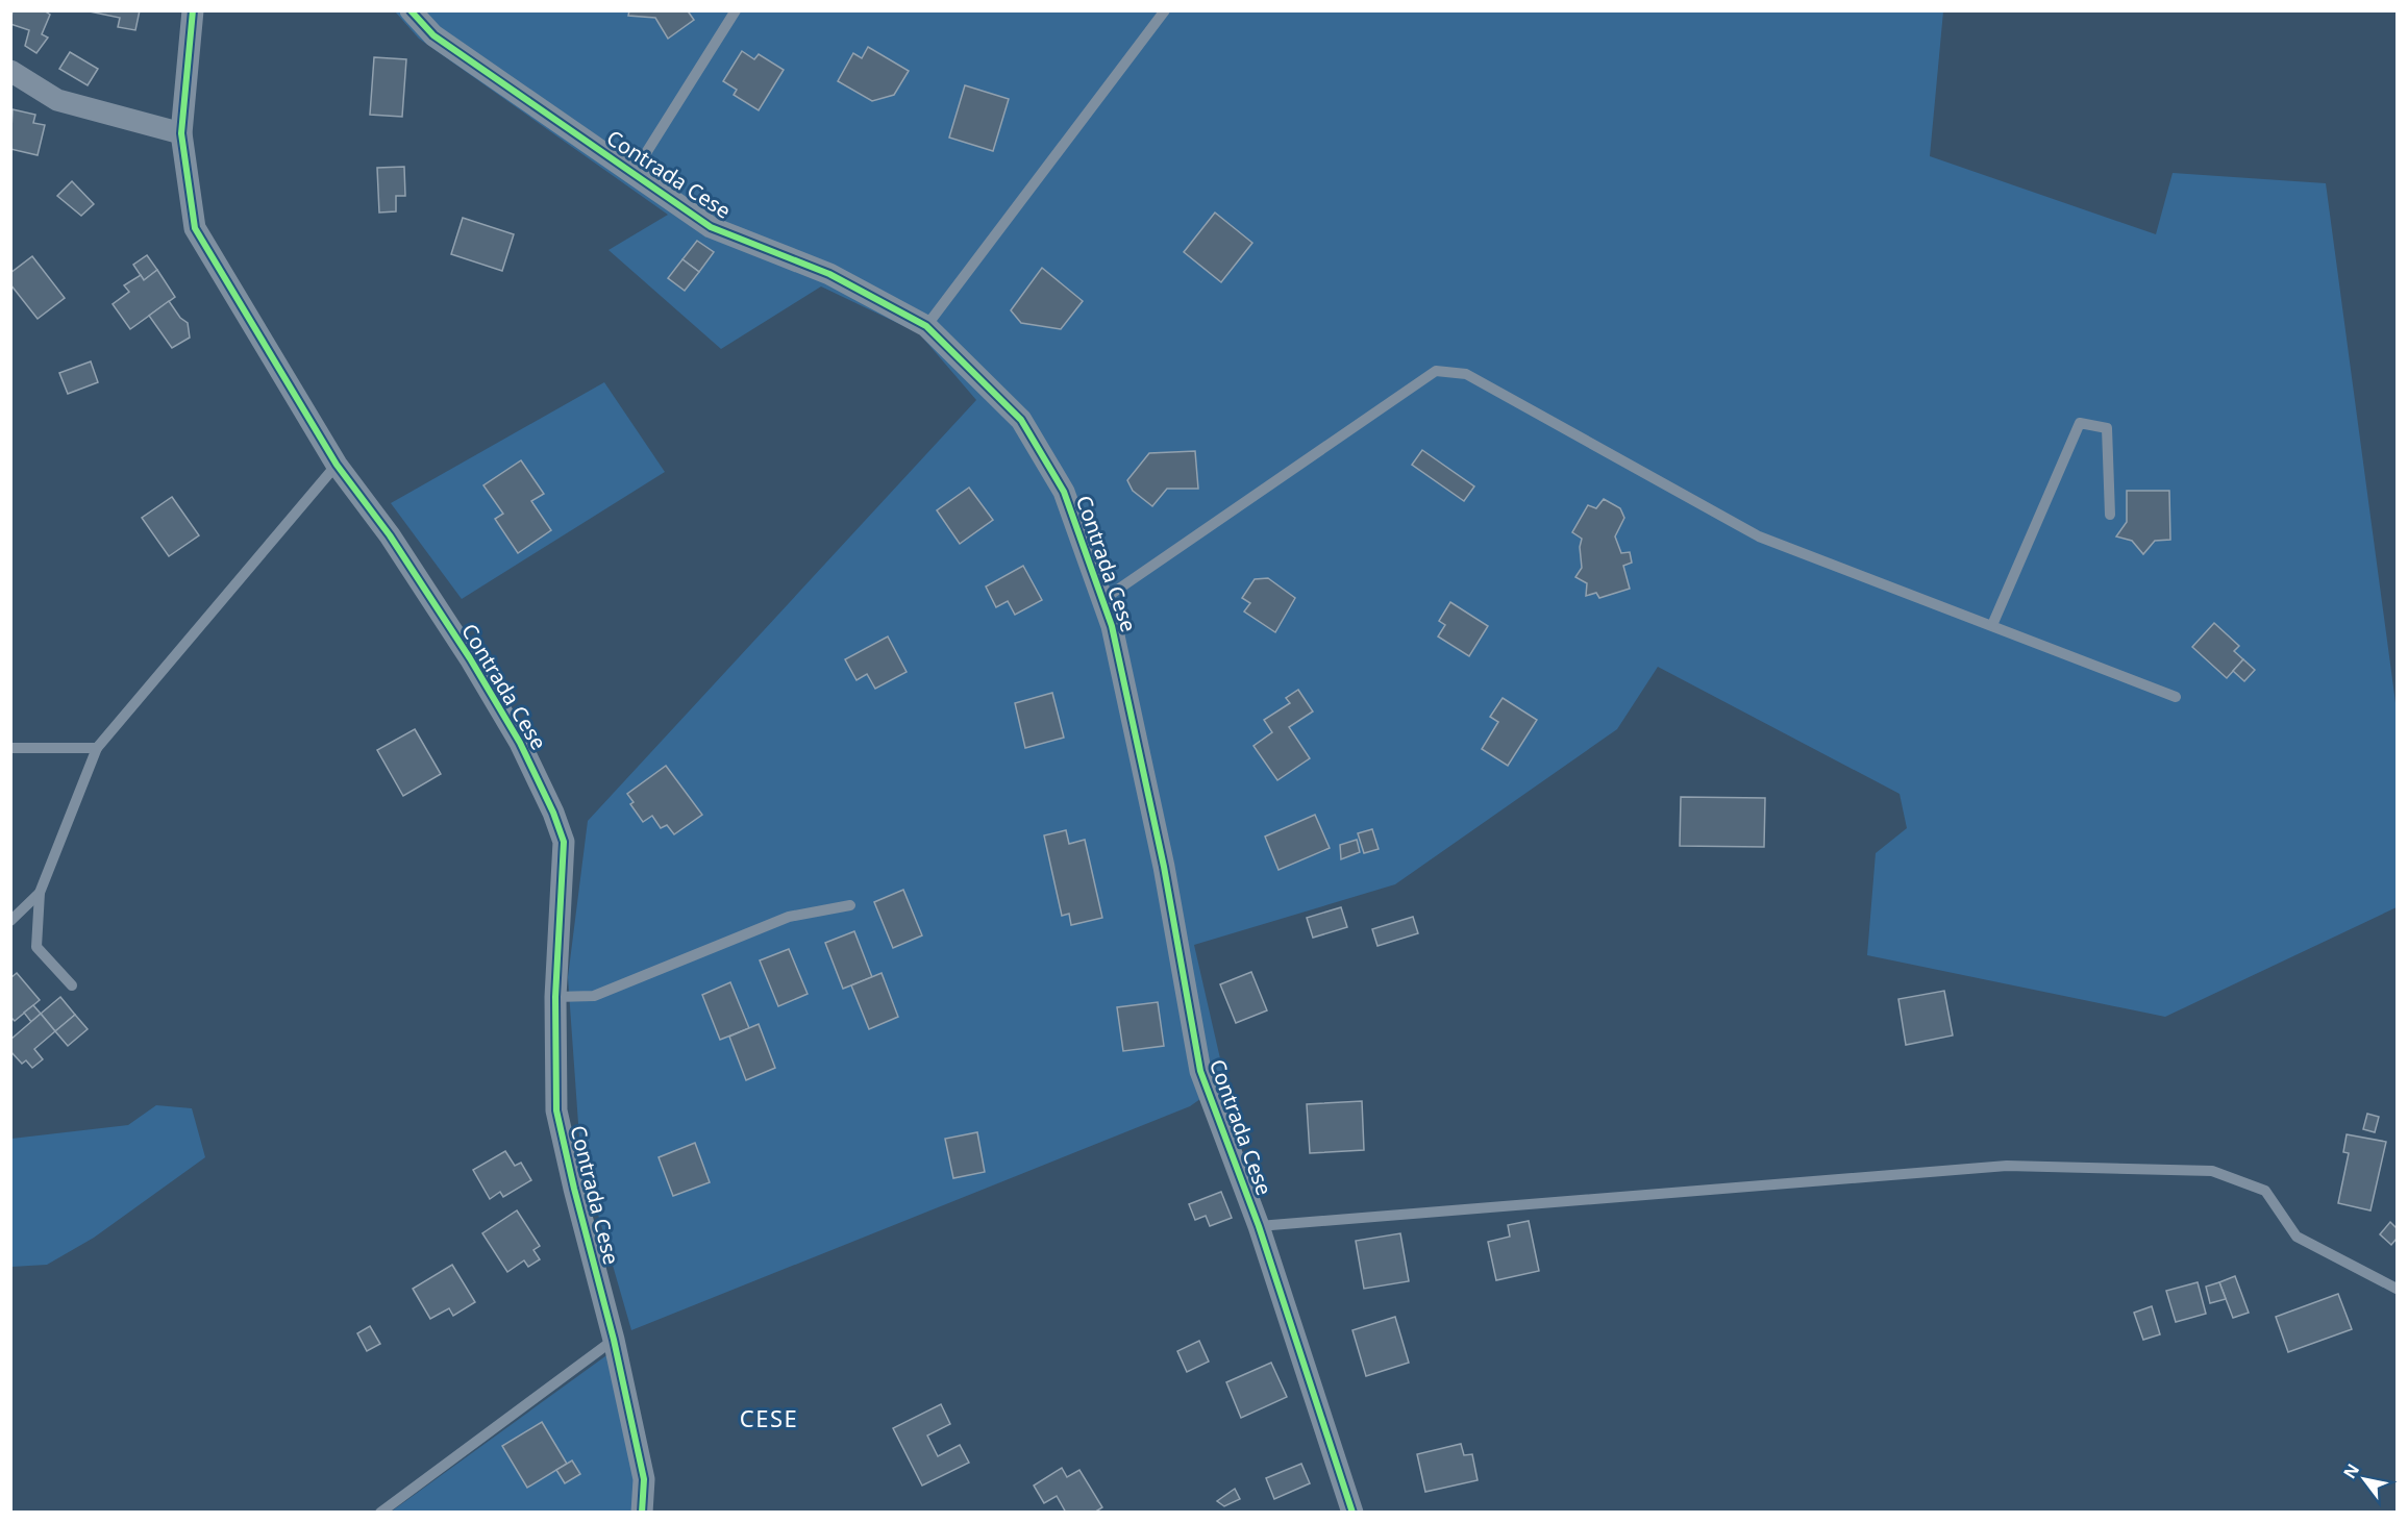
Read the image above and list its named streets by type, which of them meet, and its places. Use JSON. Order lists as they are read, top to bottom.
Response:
{
  "streets": {
    "street": ["Contrada Cese"]
  },
  "districts": ["CESE"],
  "north": "top left"
}
